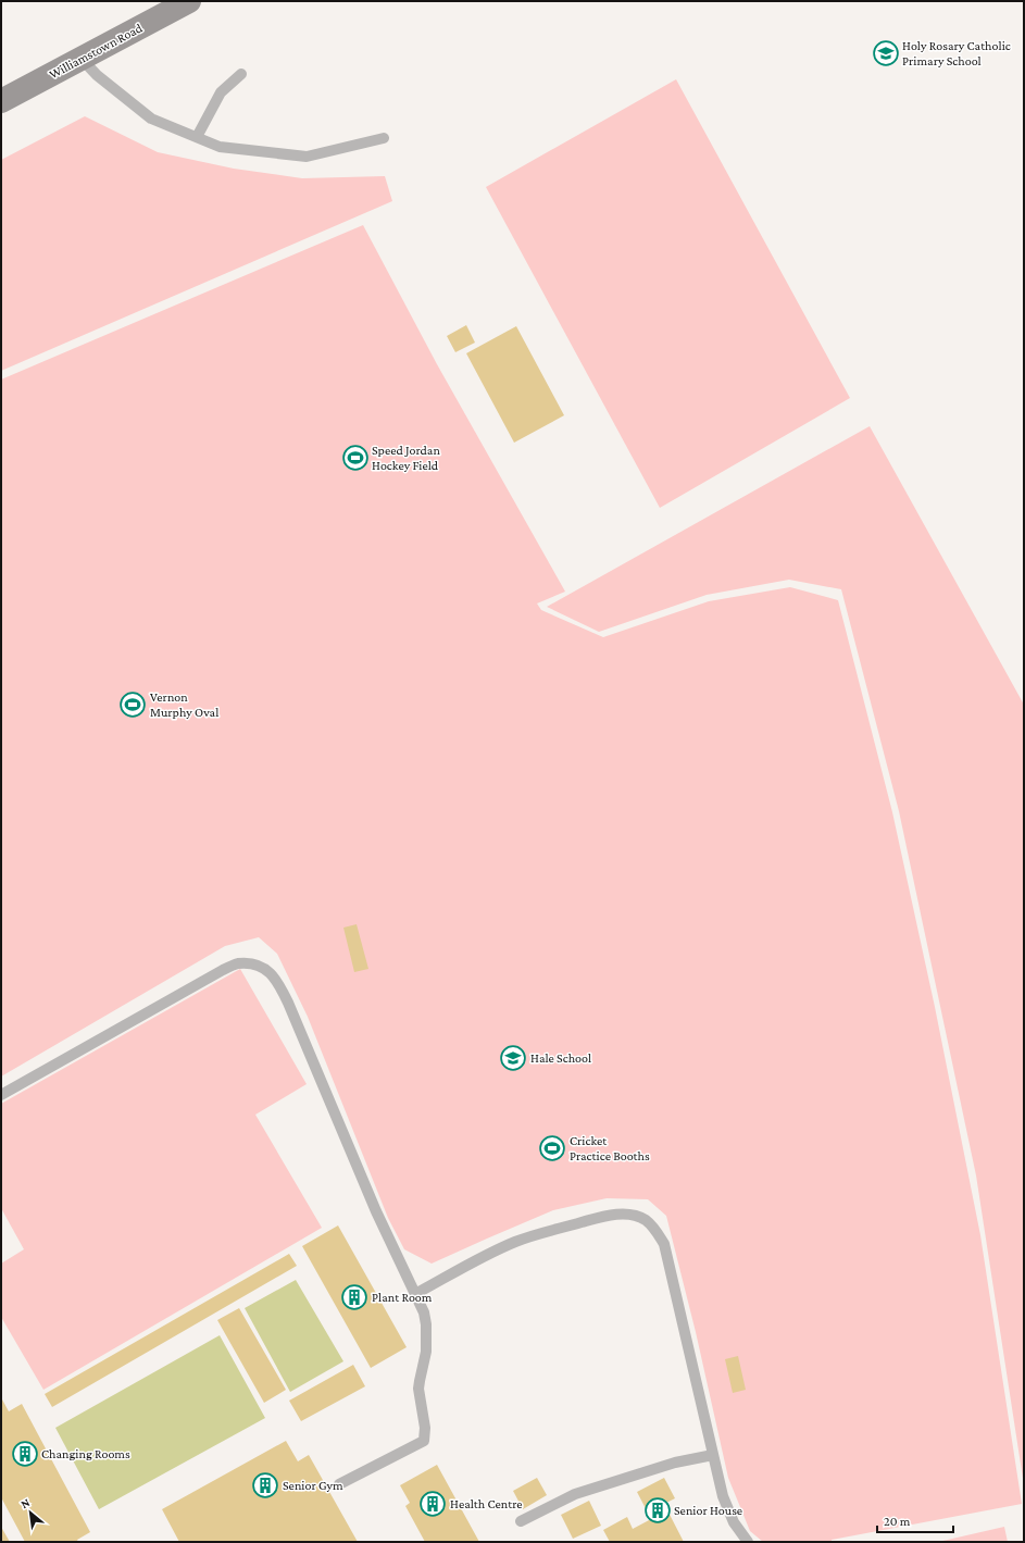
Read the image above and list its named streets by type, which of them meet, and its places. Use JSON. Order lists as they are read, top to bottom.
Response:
{
  "streets": {
    "main road": ["Williamstown Road"]
  },
  "places": {
    "school or university": ["Holy Rosary Catholic Primary School", "Hale School"],
    "sports": ["Speed Jordan Hockey Field", "Vernon Murphy Oval", "Cricket Practice Booths"],
    "building": [
      "Plant Room",
      "Changing Rooms",
      "Senior Gym",
      "Health Centre",
      "Senior House"
    ]
  },
  "scale_bar": "20 m",
  "north": "top left"
}
